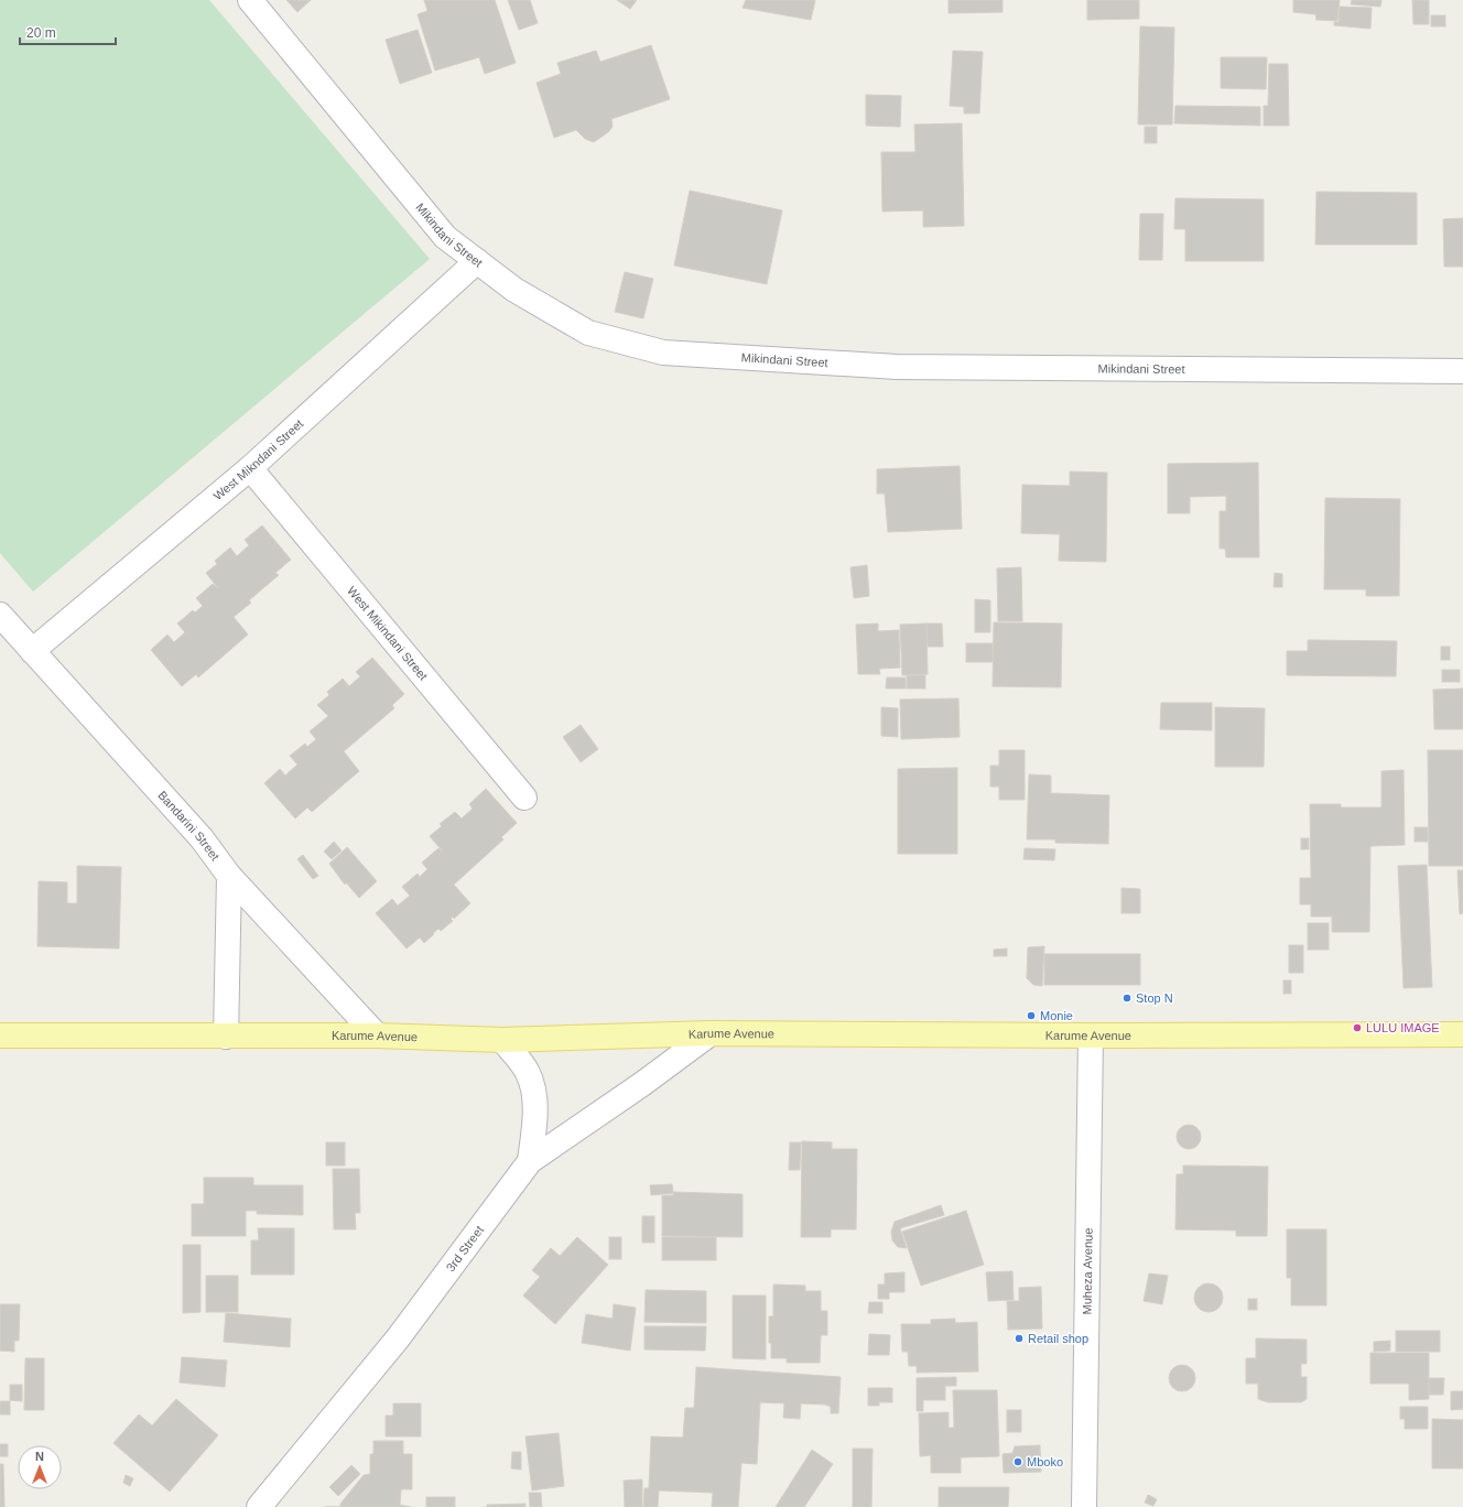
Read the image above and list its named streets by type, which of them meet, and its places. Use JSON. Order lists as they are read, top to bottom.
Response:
{
  "streets": {
    "main road": ["Karume Avenue"],
    "street": [
      "Mikindani Street",
      "West Mikndani Street",
      "West Mikindani Street",
      "Bandarini Street",
      "3rd Street",
      "Muheza Avenue"
    ]
  },
  "crossings": [
    ["Mikindani Street", "West Mikndani Street"],
    ["West Mikndani Street", "West Mikindani Street"],
    ["West Mikndani Street", "Bandarini Street"],
    ["Bandarini Street", "Karume Avenue"],
    ["Karume Avenue", "3rd Street"],
    ["Karume Avenue", "Muheza Avenue"]
  ],
  "places": [
    "Stop N",
    "Monie",
    "LULU IMAGE",
    "Retail shop",
    "Mboko"
  ],
  "scale_bar": "20 m",
  "north": "top"
}
